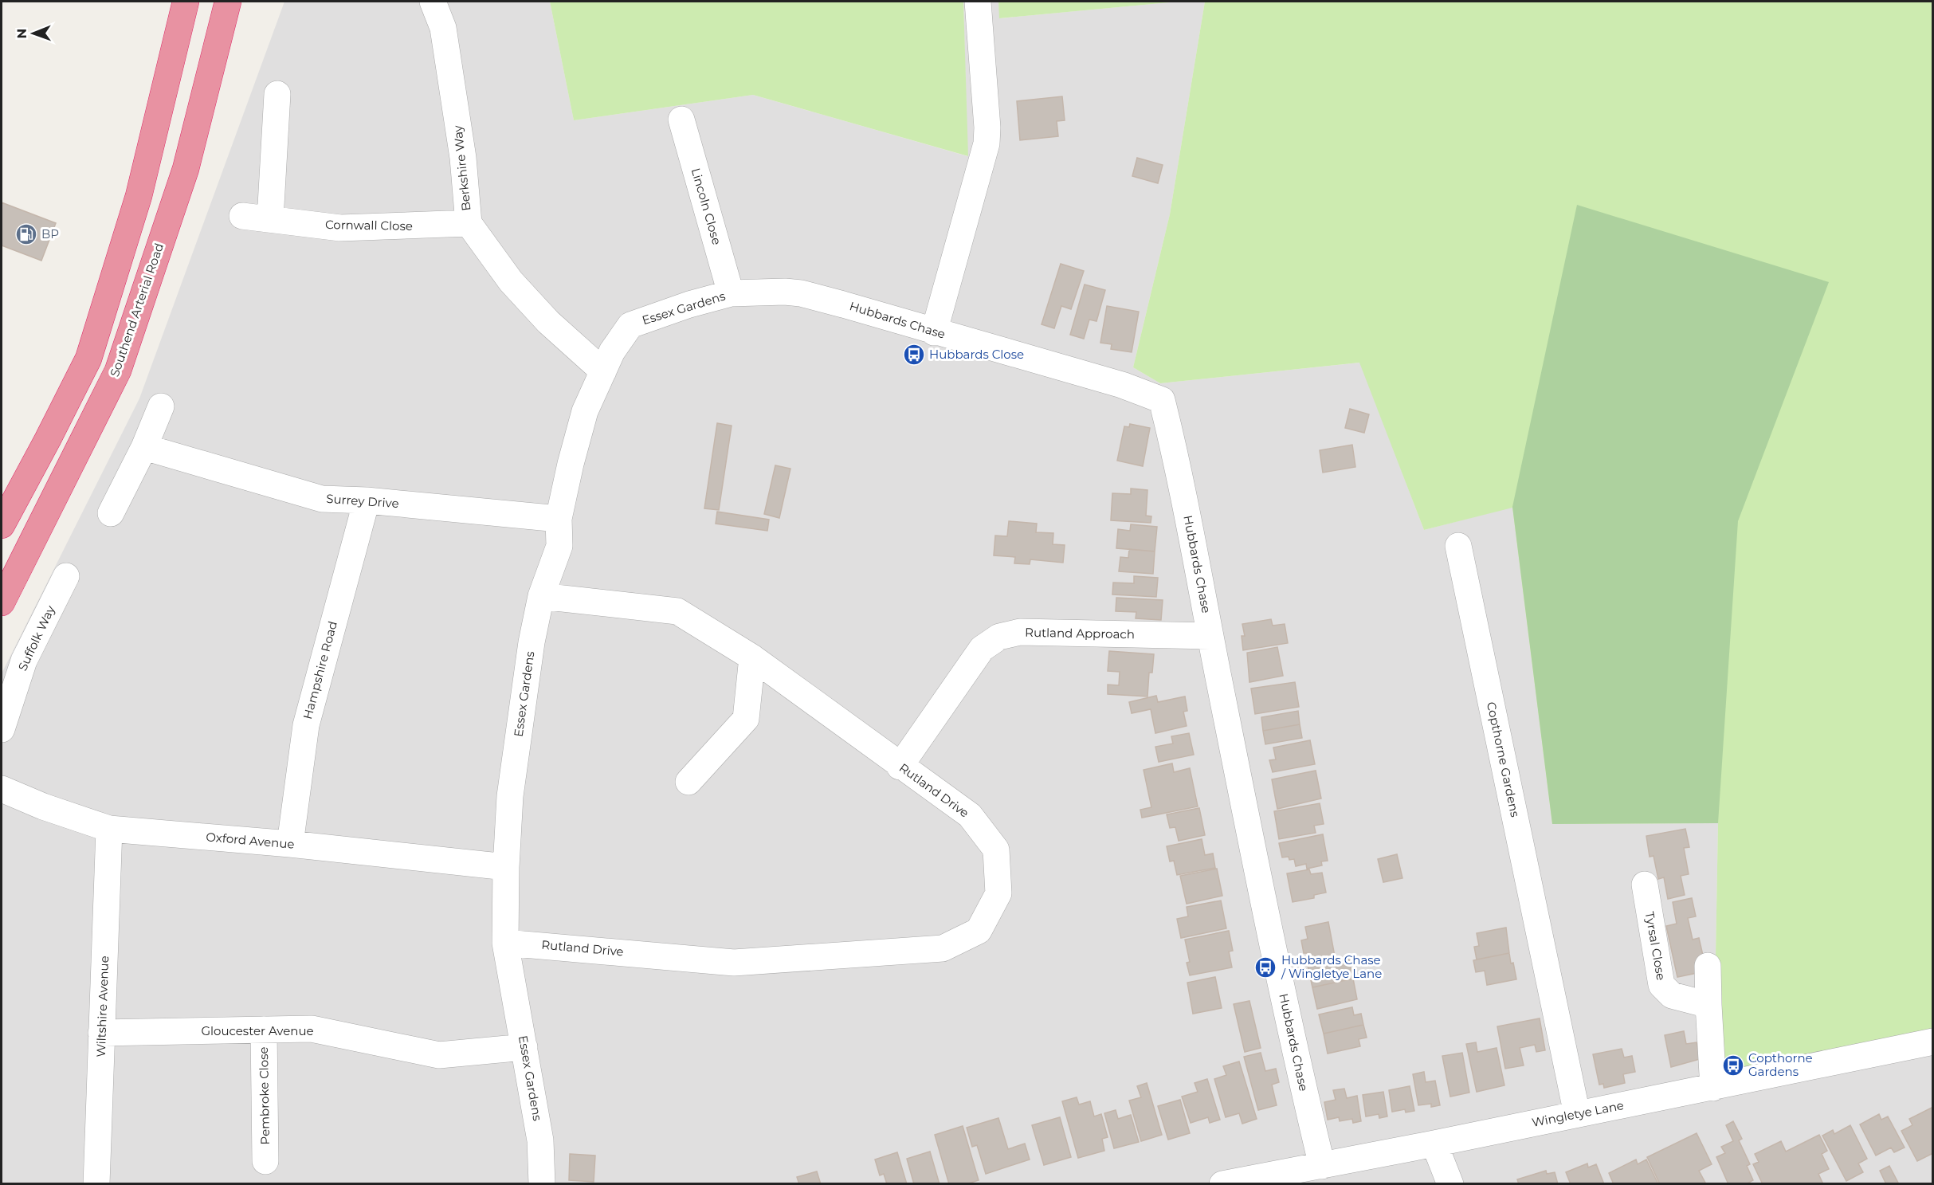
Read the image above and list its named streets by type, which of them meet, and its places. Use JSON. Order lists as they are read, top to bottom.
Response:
{
  "streets": {
    "highway": ["Southend Arterial Road"],
    "street": [
      "Berkshire Way",
      "Lincoln Close",
      "Cornwall Close",
      "Essex Gardens",
      "Hubbards Chase",
      "Surrey Drive",
      "Rutland Approach",
      "Suffolk Way",
      "Hampshire Road",
      "Copthorne Gardens",
      "Rutland Drive",
      "Oxford Avenue",
      "Tyrsal Close",
      "Wiltshire Avenue",
      "Gloucester Avenue",
      "Pembroke Close",
      "Wingletye Lane"
    ]
  },
  "crossings": [
    ["Berkshire Way", "Cornwall Close"],
    ["Berkshire Way", "Essex Gardens"],
    ["Lincoln Close", "Essex Gardens"],
    ["Lincoln Close", "Hubbards Chase"],
    ["Essex Gardens", "Hubbards Chase"],
    ["Essex Gardens", "Surrey Drive"],
    ["Essex Gardens", "Rutland Drive"],
    ["Essex Gardens", "Oxford Avenue"],
    ["Essex Gardens", "Gloucester Avenue"],
    ["Hubbards Chase", "Rutland Approach"],
    ["Hubbards Chase", "Wingletye Lane"],
    ["Surrey Drive", "Hampshire Road"],
    ["Rutland Approach", "Rutland Drive"],
    ["Hampshire Road", "Oxford Avenue"],
    ["Copthorne Gardens", "Wingletye Lane"],
    ["Oxford Avenue", "Wiltshire Avenue"],
    ["Wiltshire Avenue", "Gloucester Avenue"],
    ["Gloucester Avenue", "Pembroke Close"]
  ],
  "places": {
    "fuel station": ["BP"],
    "bus stop": ["Hubbards Close", "Hubbards Chase / Wingletye Lane", "Copthorne Gardens"]
  },
  "north": "left"
}
